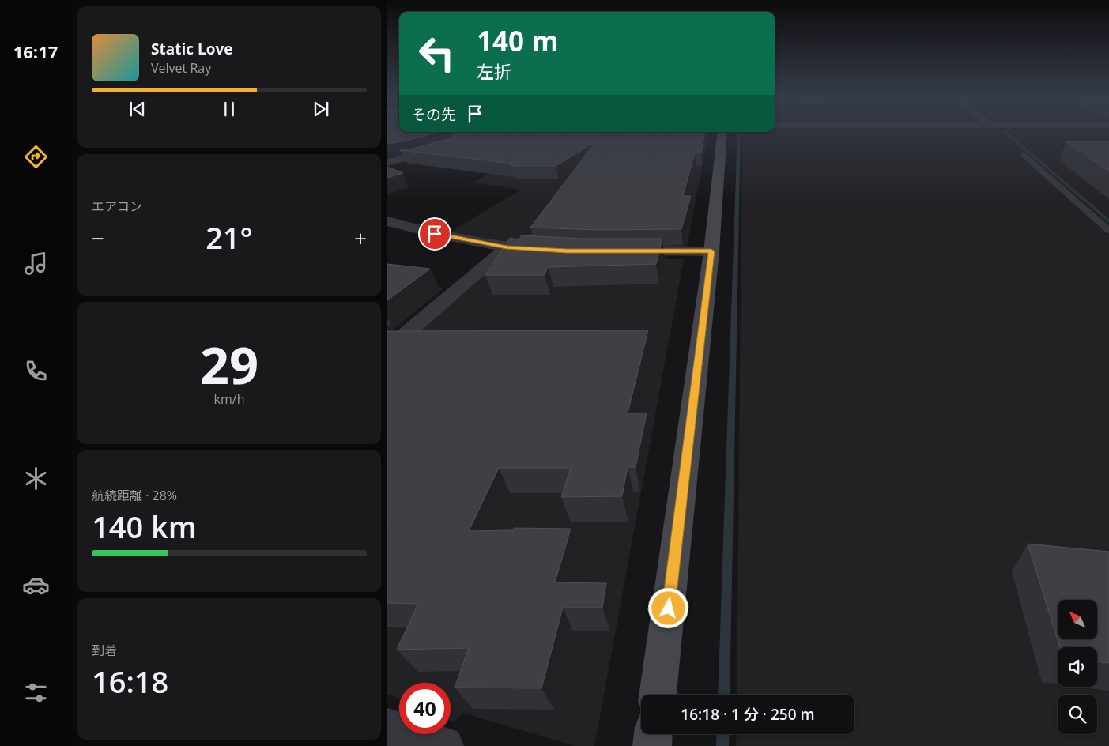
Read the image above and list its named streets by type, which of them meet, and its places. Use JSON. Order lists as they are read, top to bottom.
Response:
{
  "north": "top left",
  "page": {
    "tabs": "16:17",
    "turn": ["140 m", "左折"],
    "song": ["Static Love", "Velvet Ray"],
    "then": "その先",
    "tile": [
      "エアコン",
      ["29", "km/h"],
      ["航続距離 · 28%", "140 km"],
      ["到着", "16:18"]
    ],
    "heat": ["−", "21°", "+"],
    "limit": "40",
    "trip": "16:18 · 1 分 · 250 m"
  }
}
